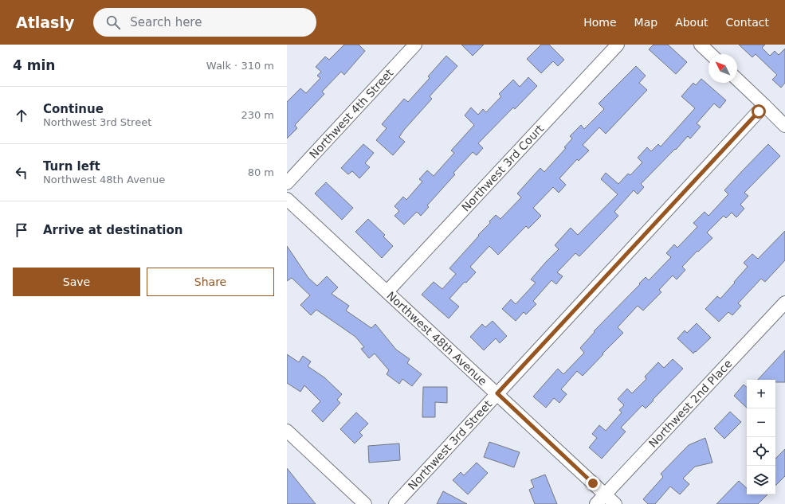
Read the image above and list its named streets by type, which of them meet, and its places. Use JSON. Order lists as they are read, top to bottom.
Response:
{
  "streets": {
    "street": [
      "Northwest 4th Street",
      "Northwest 3rd Court",
      "Northwest 48th Avenue",
      "Northwest 2nd Place",
      "Northwest 3rd Street"
    ]
  },
  "crossings": [
    ["Northwest 3rd Court", "Northwest 48th Avenue"],
    ["Northwest 48th Avenue", "Northwest 2nd Place"],
    ["Northwest 48th Avenue", "Northwest 3rd Street"]
  ],
  "north": "top left",
  "page": {
    "header": "Atlasly",
    "search": "Search here",
    "nav": [
      "Home",
      "Map",
      "About",
      "Contact"
    ],
    "heading": ["4 min", "Walk · 310 m"],
    "list": [
      ["Continue", "Northwest 3rd Street", "230 m"],
      ["Turn left", "Northwest 48th Avenue", "80 m"],
      "Arrive at destination"
    ],
    "buttons": ["Save", "Share"],
    "map_buttons": ["+", "−"]
  }
}
